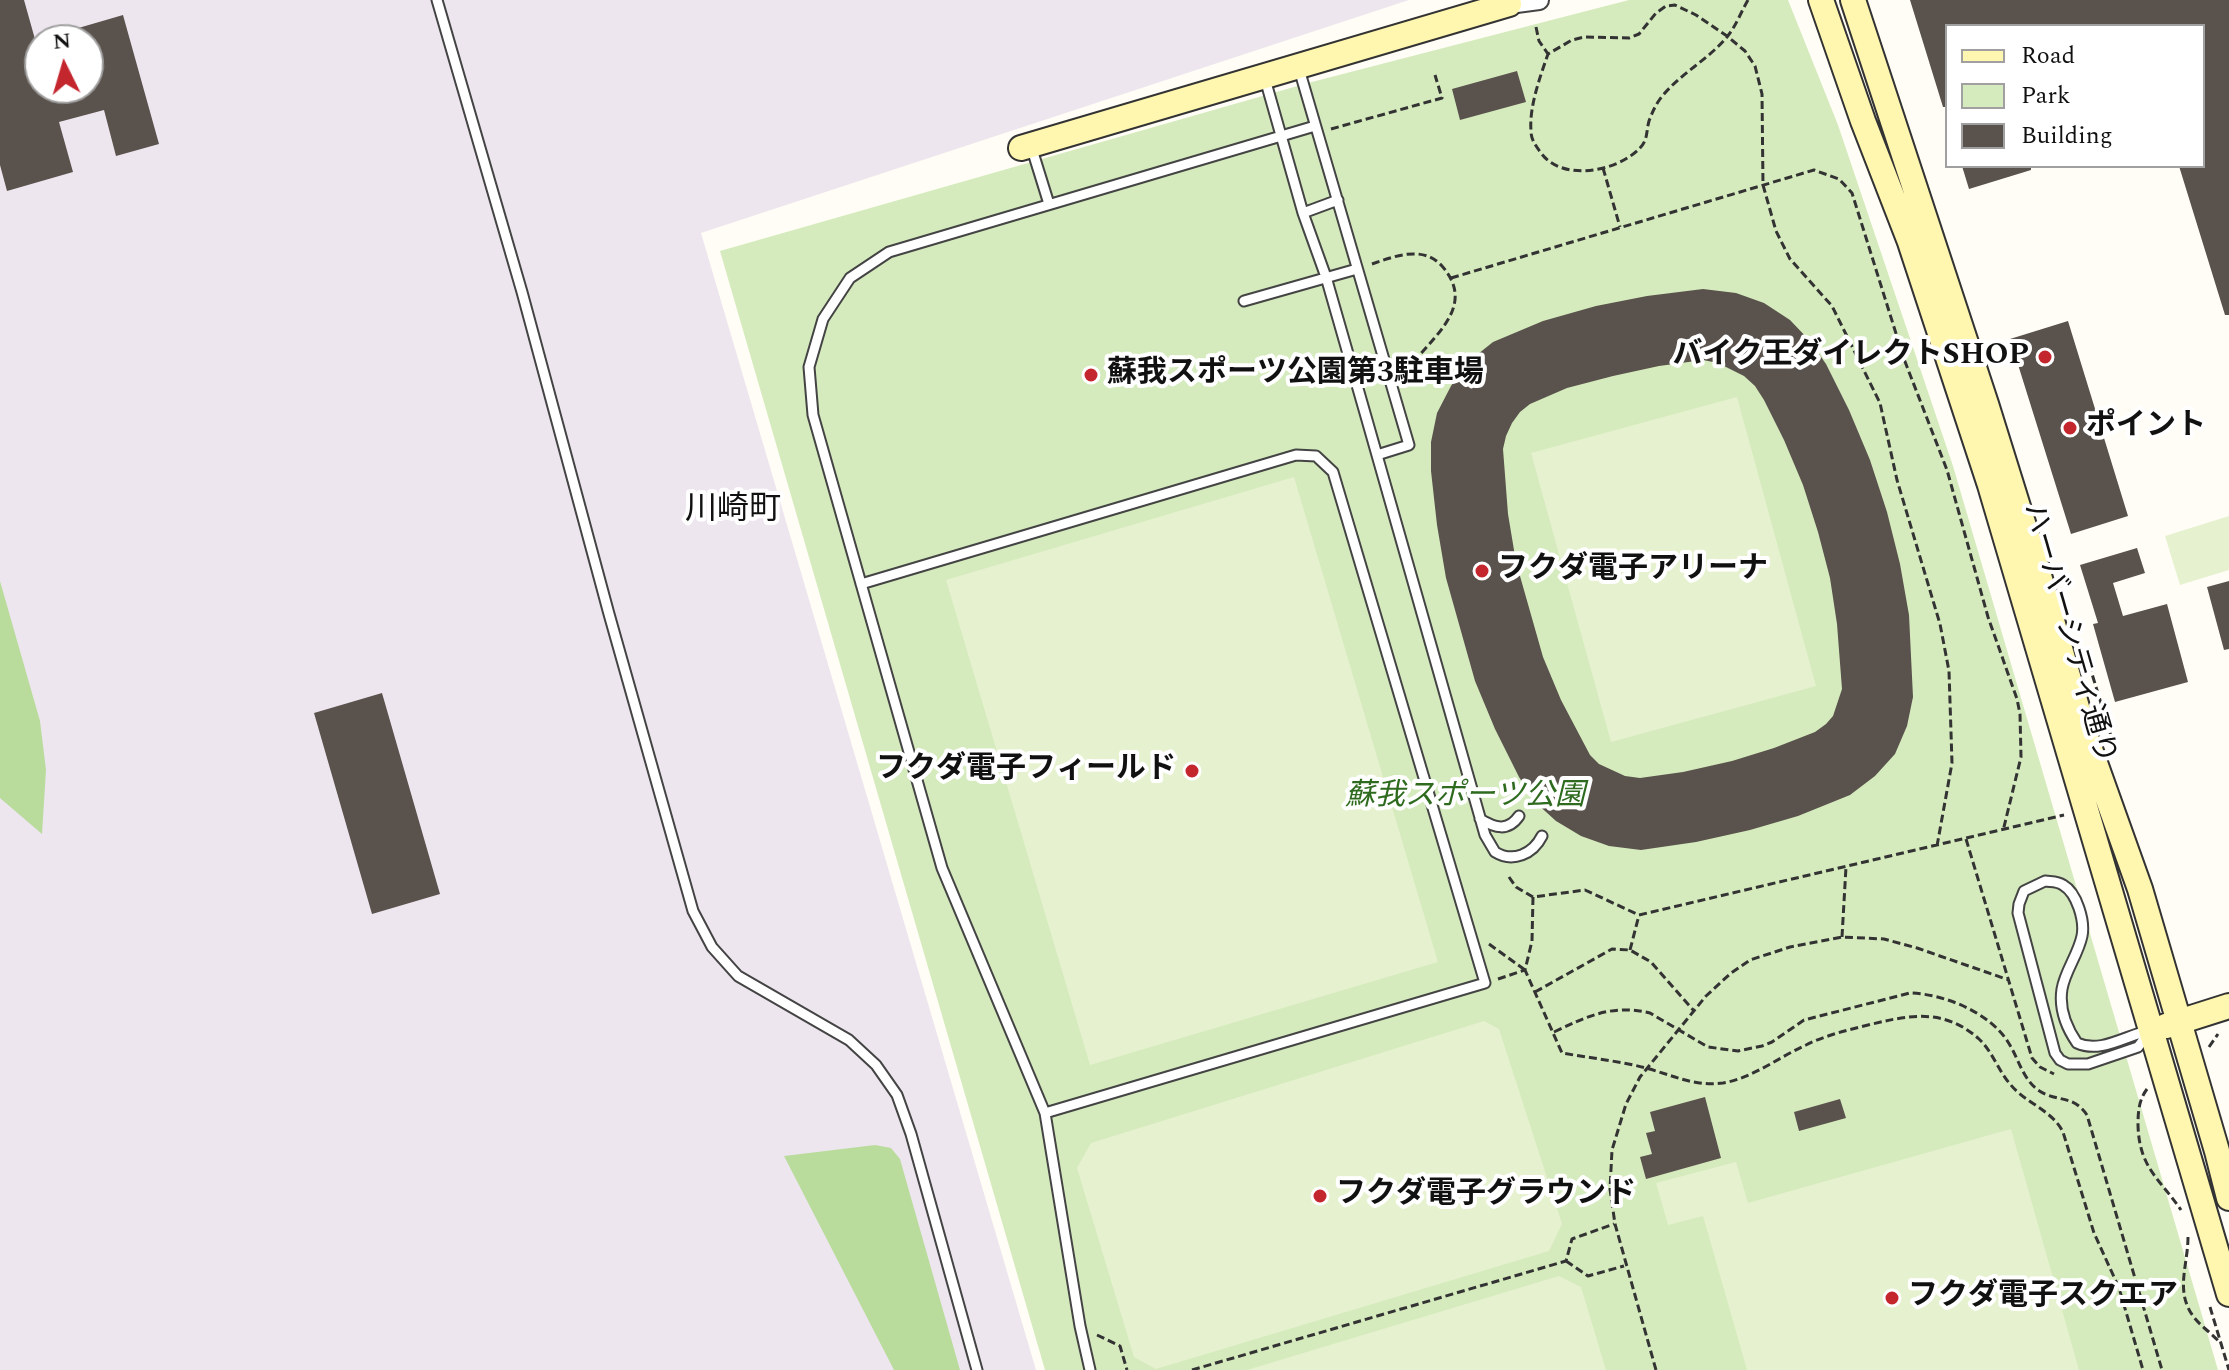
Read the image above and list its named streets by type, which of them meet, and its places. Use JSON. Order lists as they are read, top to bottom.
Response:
{
  "streets": {
    "street": ["ハーバーシティ通り"]
  },
  "districts": ["川崎町"],
  "parks": ["蘇我スポーツ公園"],
  "places": [
    "バイク王ダイレクトSHOP",
    "蘇我スポーツ公園第3駐車場",
    "ポイント",
    "フクダ電子アリーナ",
    "フクダ電子フィールド",
    "フクダ電子グラウンド",
    "フクダ電子スクエア"
  ],
  "legend": ["Road", "Park", "Building"],
  "north": "top"
}
